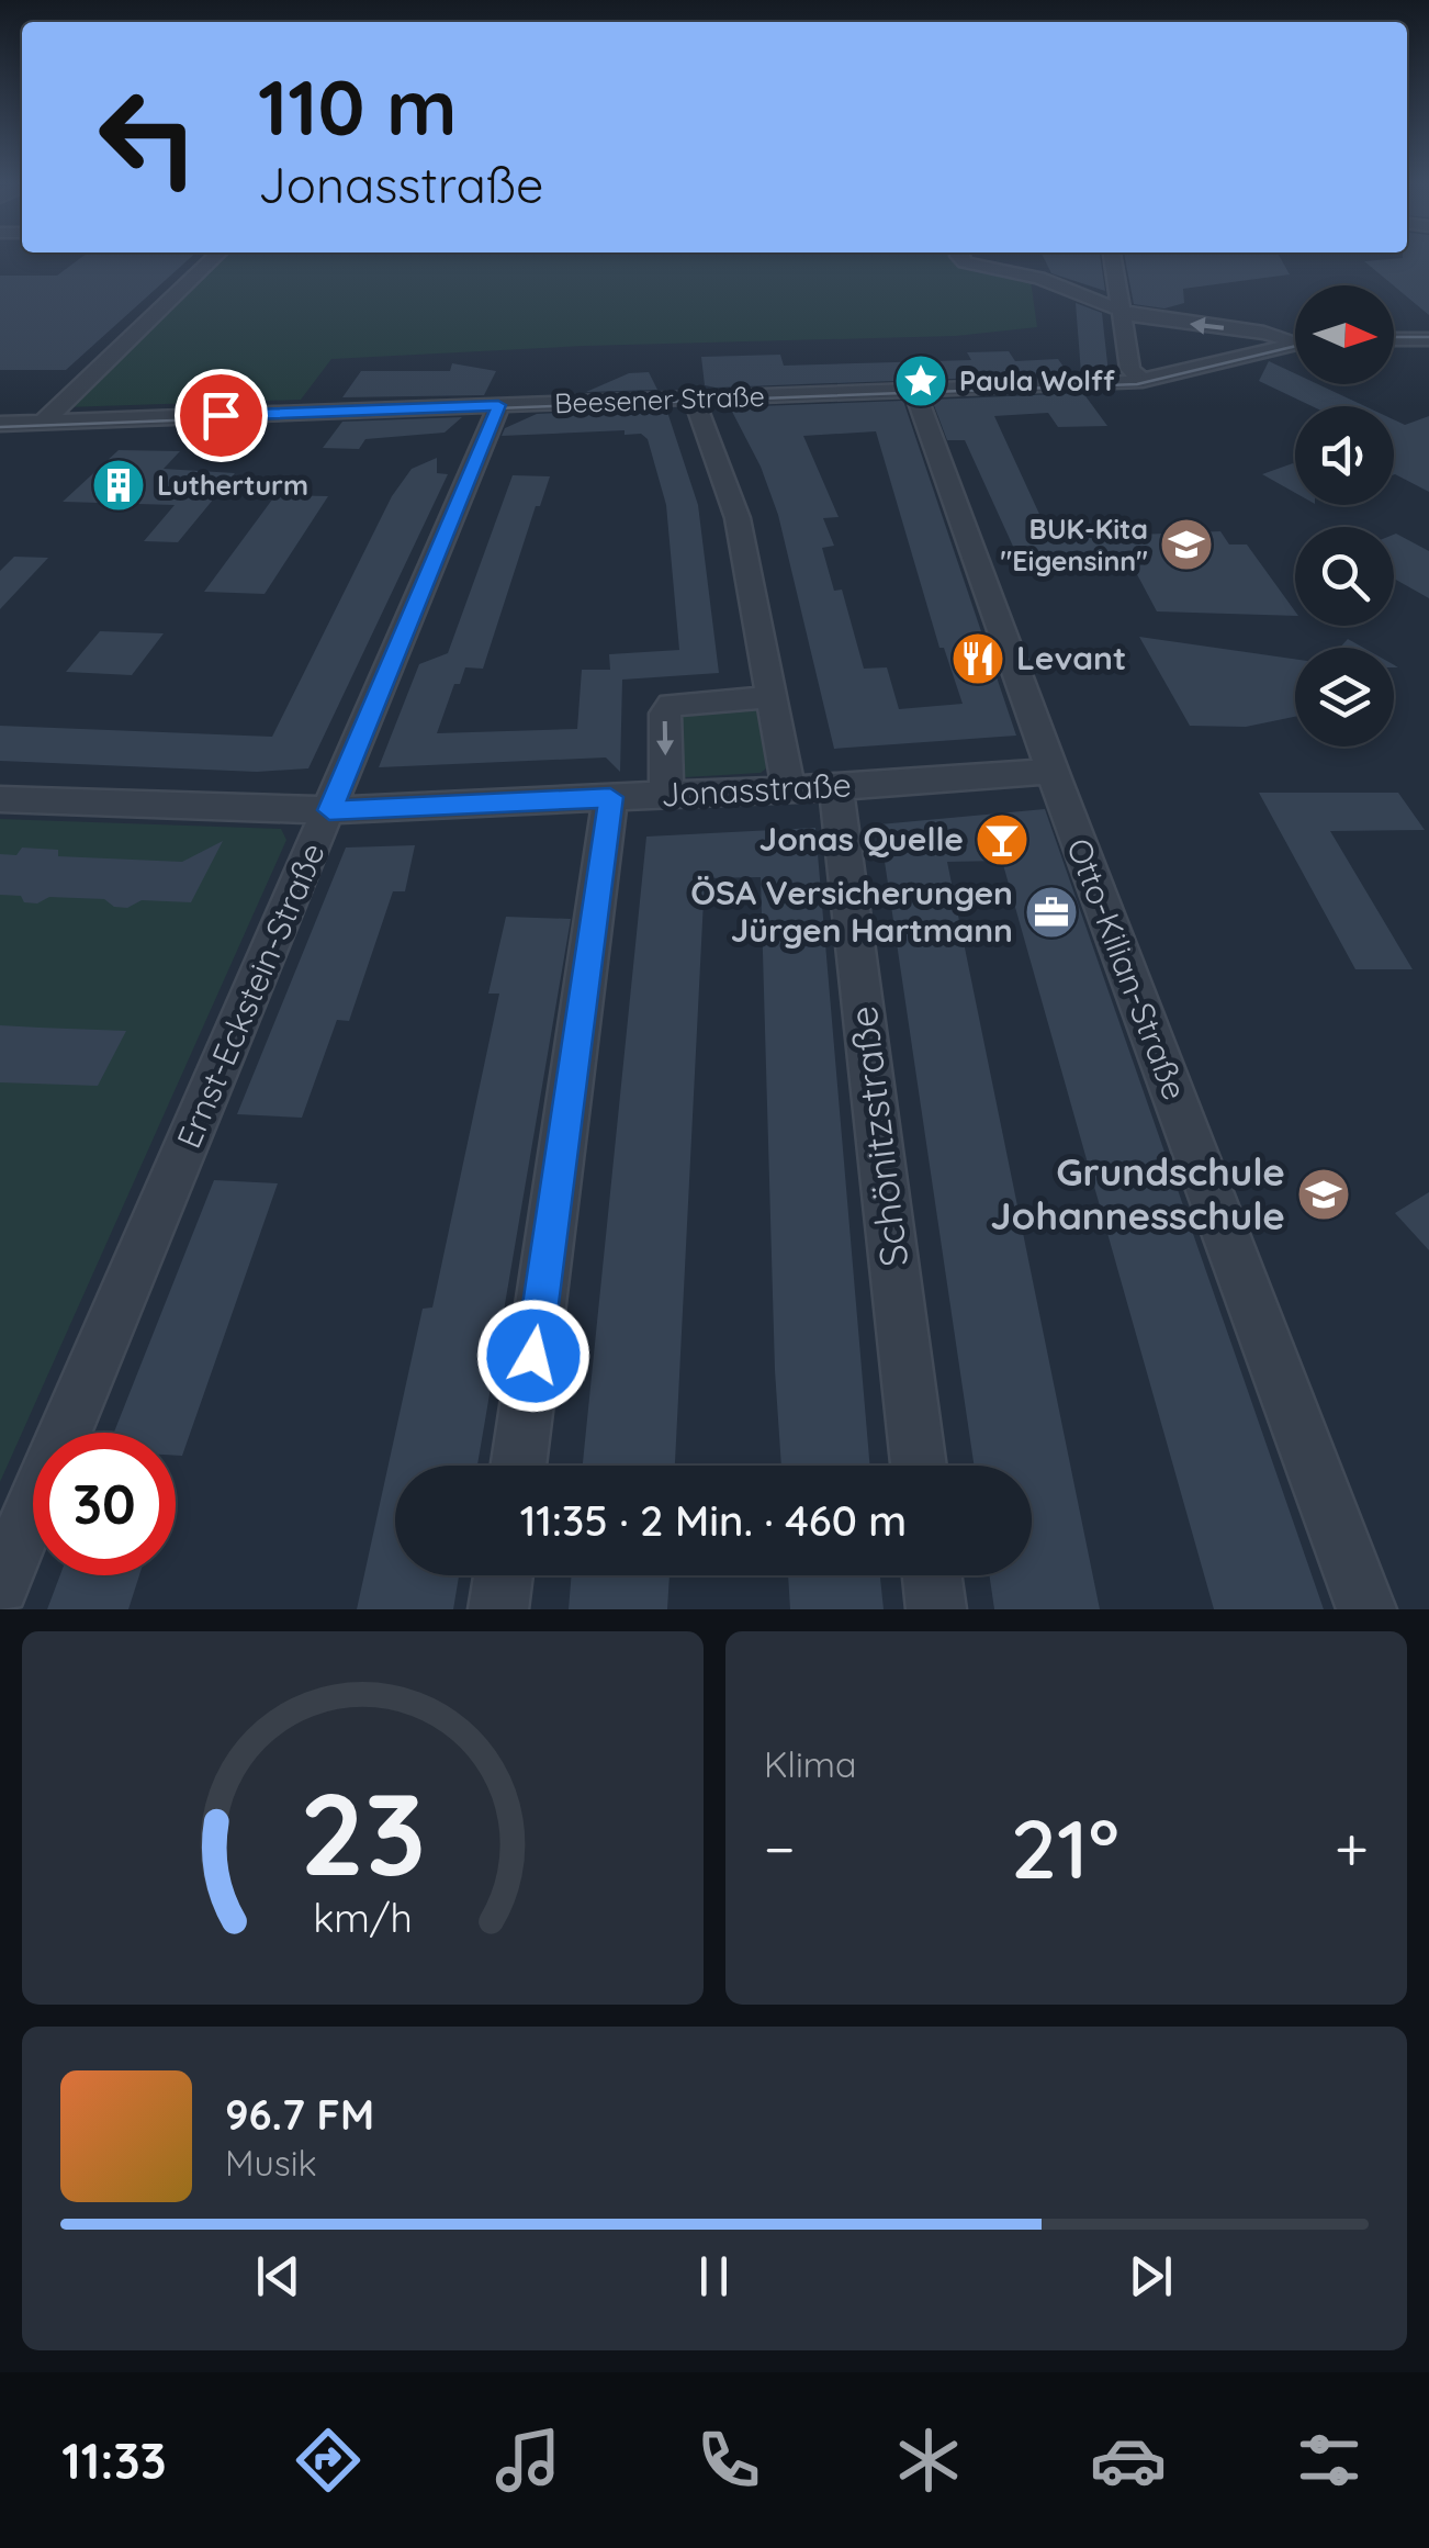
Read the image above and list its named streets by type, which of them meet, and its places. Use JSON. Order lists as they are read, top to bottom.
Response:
{
  "streets": {
    "street": [
      "Beesener Straße",
      "Jonasstraße",
      "Otto-Kilian-Straße",
      "Ernst-Eckstein-Straße",
      "Schönitzstraße"
    ]
  },
  "crossings": [
    ["Beesener Straße", "Otto-Kilian-Straße"],
    ["Beesener Straße", "Ernst-Eckstein-Straße"],
    ["Jonasstraße", "Otto-Kilian-Straße"],
    ["Jonasstraße", "Ernst-Eckstein-Straße"],
    ["Jonasstraße", "Schönitzstraße"]
  ],
  "places": {
    "place": ["Paula Wolff"],
    "building": ["Lutherturm"],
    "school or university": ["BUK-Kita \"Eigensinn\"", "Grundschule Johannesschule"],
    "restaurant": ["Levant"],
    "bar": ["Jonas Quelle"],
    "office": ["ÖSA Versicherungen Jürgen Hartmann"]
  },
  "north": "right",
  "page": {
    "turn": ["110 m", "Jonasstraße"],
    "limit": "30",
    "trip": "11:35 · 2 Min. · 460 m",
    "tile": "Klima",
    "heat": ["−", "21°", "+"],
    "song": ["96.7 FM", "Musik"],
    "tabs": "11:33",
    "gauge": ["23", "km/h"]
  }
}
